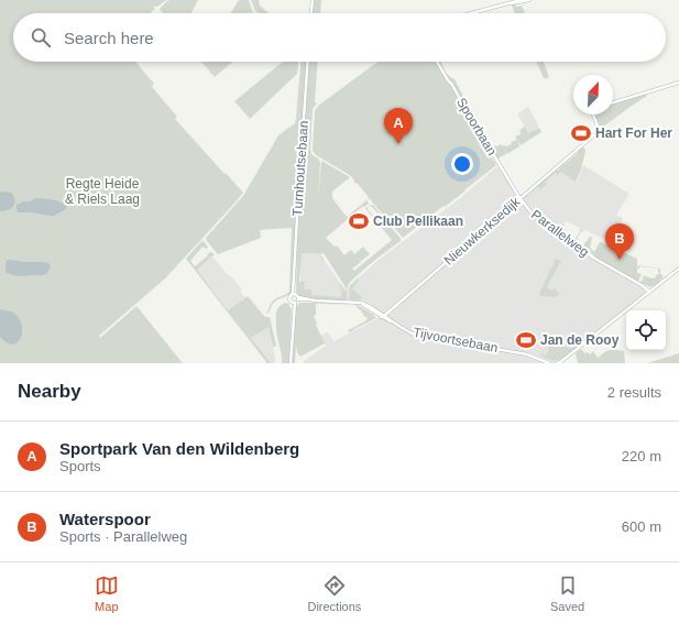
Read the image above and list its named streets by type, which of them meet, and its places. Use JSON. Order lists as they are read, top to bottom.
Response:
{
  "streets": {
    "street": [
      "Spoorbaan",
      "Turnhoutsebaan",
      "Nieuwkerksedijk",
      "Parallelweg",
      "Tijvoortsebaan"
    ]
  },
  "crossings": [
    ["Spoorbaan", "Nieuwkerksedijk"],
    ["Spoorbaan", "Parallelweg"],
    ["Turnhoutsebaan", "Tijvoortsebaan"],
    ["Nieuwkerksedijk", "Parallelweg"],
    ["Nieuwkerksedijk", "Tijvoortsebaan"]
  ],
  "parks": ["Regte Heide & Riels Laag"],
  "places": {
    "sports": ["Hart For Her", "Club Pellikaan", "Jan de Rooy"]
  },
  "north": "top right",
  "page": {
    "search": "Search here",
    "pins": ["A", "B"],
    "heading": ["Nearby", "2 results"],
    "list": [
      {
        "mark": "A",
        "name": "Sportpark Van den Wildenberg",
        "note": "Sports",
        "value": "220 m"
      },
      {
        "mark": "B",
        "name": "Waterspoor",
        "note": "Sports · Parallelweg",
        "value": "600 m"
      }
    ],
    "nav": ["Map", "Directions", "Saved"]
  }
}
